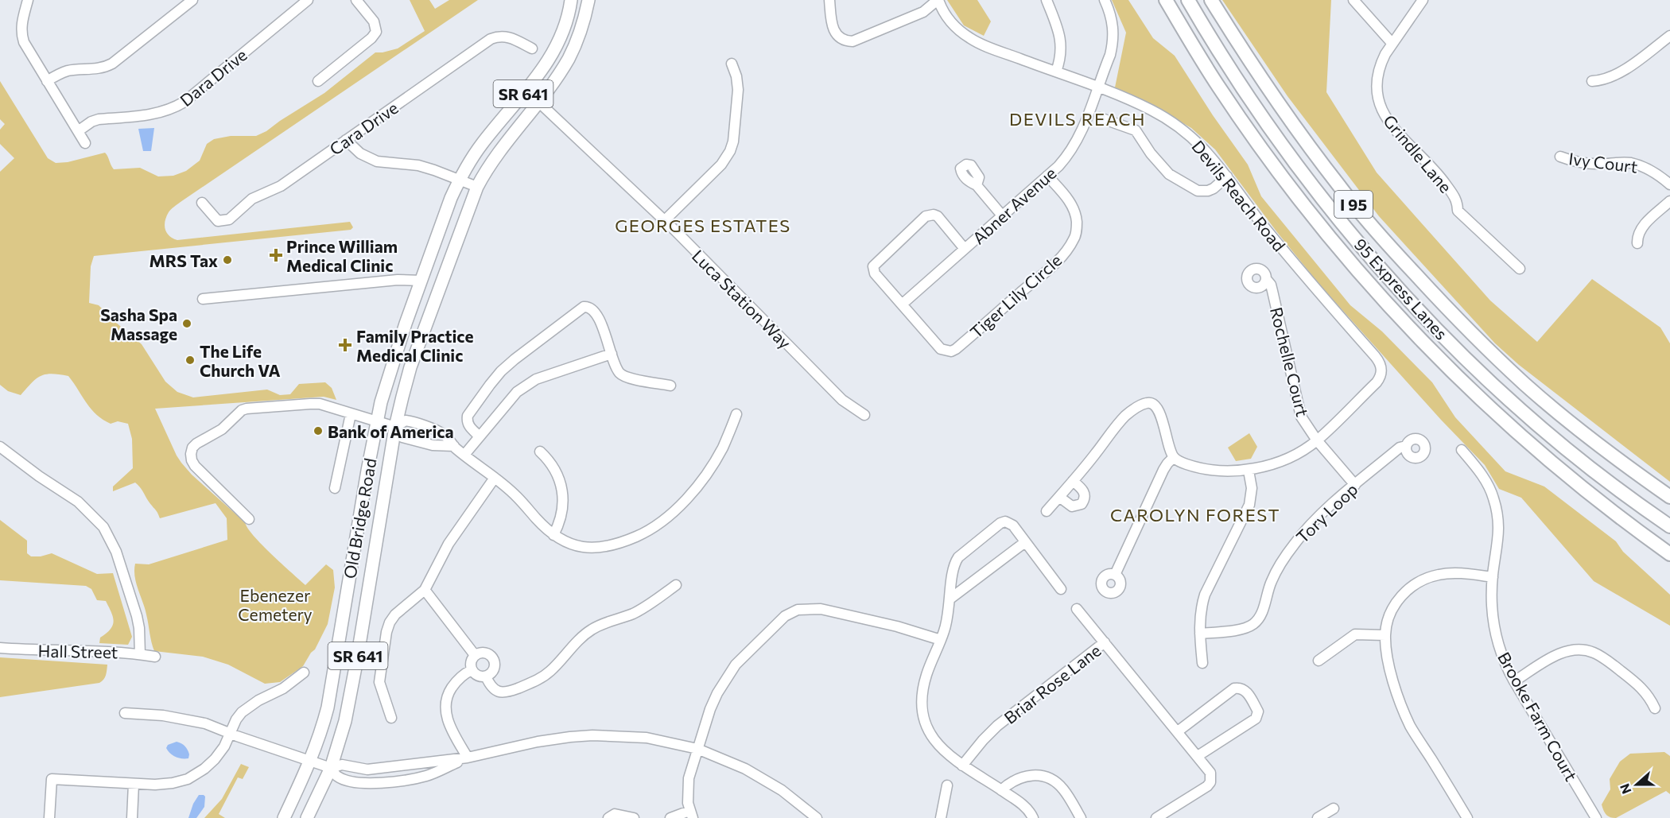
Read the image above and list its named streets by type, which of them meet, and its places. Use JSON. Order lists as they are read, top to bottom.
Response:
{
  "streets": {
    "highway": ["I 95", "95 Express Lanes"],
    "main road": ["SR 641", "Old Bridge Road"],
    "street": [
      "Dara Drive",
      "Cara Drive",
      "Grindle Lane",
      "Ivy Court",
      "Devils Reach Road",
      "Abner Avenue",
      "Tiger Lily Circle",
      "Luca Station Way",
      "Rochelle Court",
      "Tory Loop",
      "Hall Street",
      "Briar Rose Lane",
      "Brooke Farm Court"
    ]
  },
  "crossings": [
    ["Devils Reach Road", "Abner Avenue"],
    ["Devils Reach Road", "Rochelle Court"],
    ["Abner Avenue", "Tiger Lily Circle"],
    ["Luca Station Way", "Old Bridge Road"],
    ["Rochelle Court", "Tory Loop"]
  ],
  "districts": ["DEVILS REACH", "GEORGES ESTATES", "CAROLYN FOREST"],
  "parks": ["Ebenezer Cemetery"],
  "places": {
    "health": ["Prince William Medical Clinic", "Family Practice Medical Clinic"],
    "other": [
      "MRS Tax",
      "Sasha Spa Massage",
      "The Life Church VA",
      "Bank of America"
    ]
  },
  "north": "left"
}
